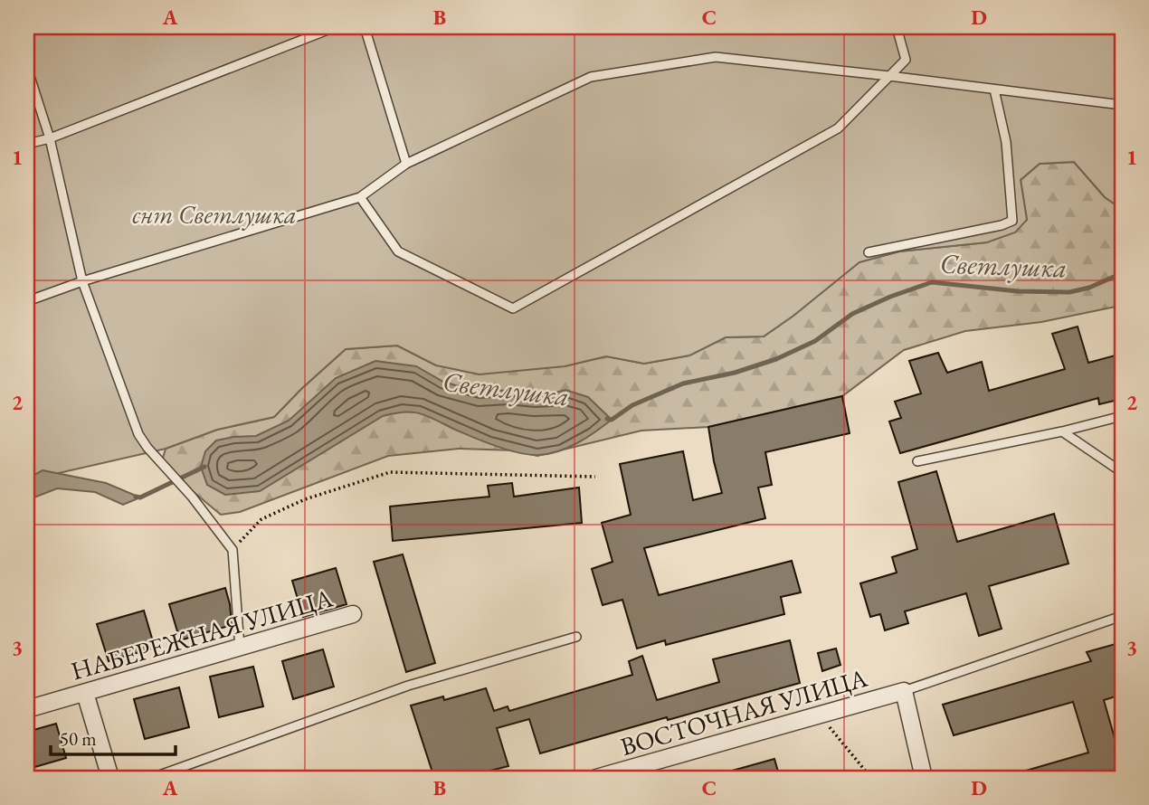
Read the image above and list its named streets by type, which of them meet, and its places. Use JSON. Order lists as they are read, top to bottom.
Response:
{
  "streets": {
    "street": ["НАБЕРЕЖНАЯ УЛИЦА", "ВОСТОЧНАЯ УЛИЦА"]
  },
  "water": ["Светлушка"],
  "parks": ["снт Светлушка"],
  "scale_bar": "50 m",
  "grid": {
    "columns": [
      "A",
      "B",
      "C",
      "D"
    ],
    "rows": ["1", "2", "3"]
  }
}
